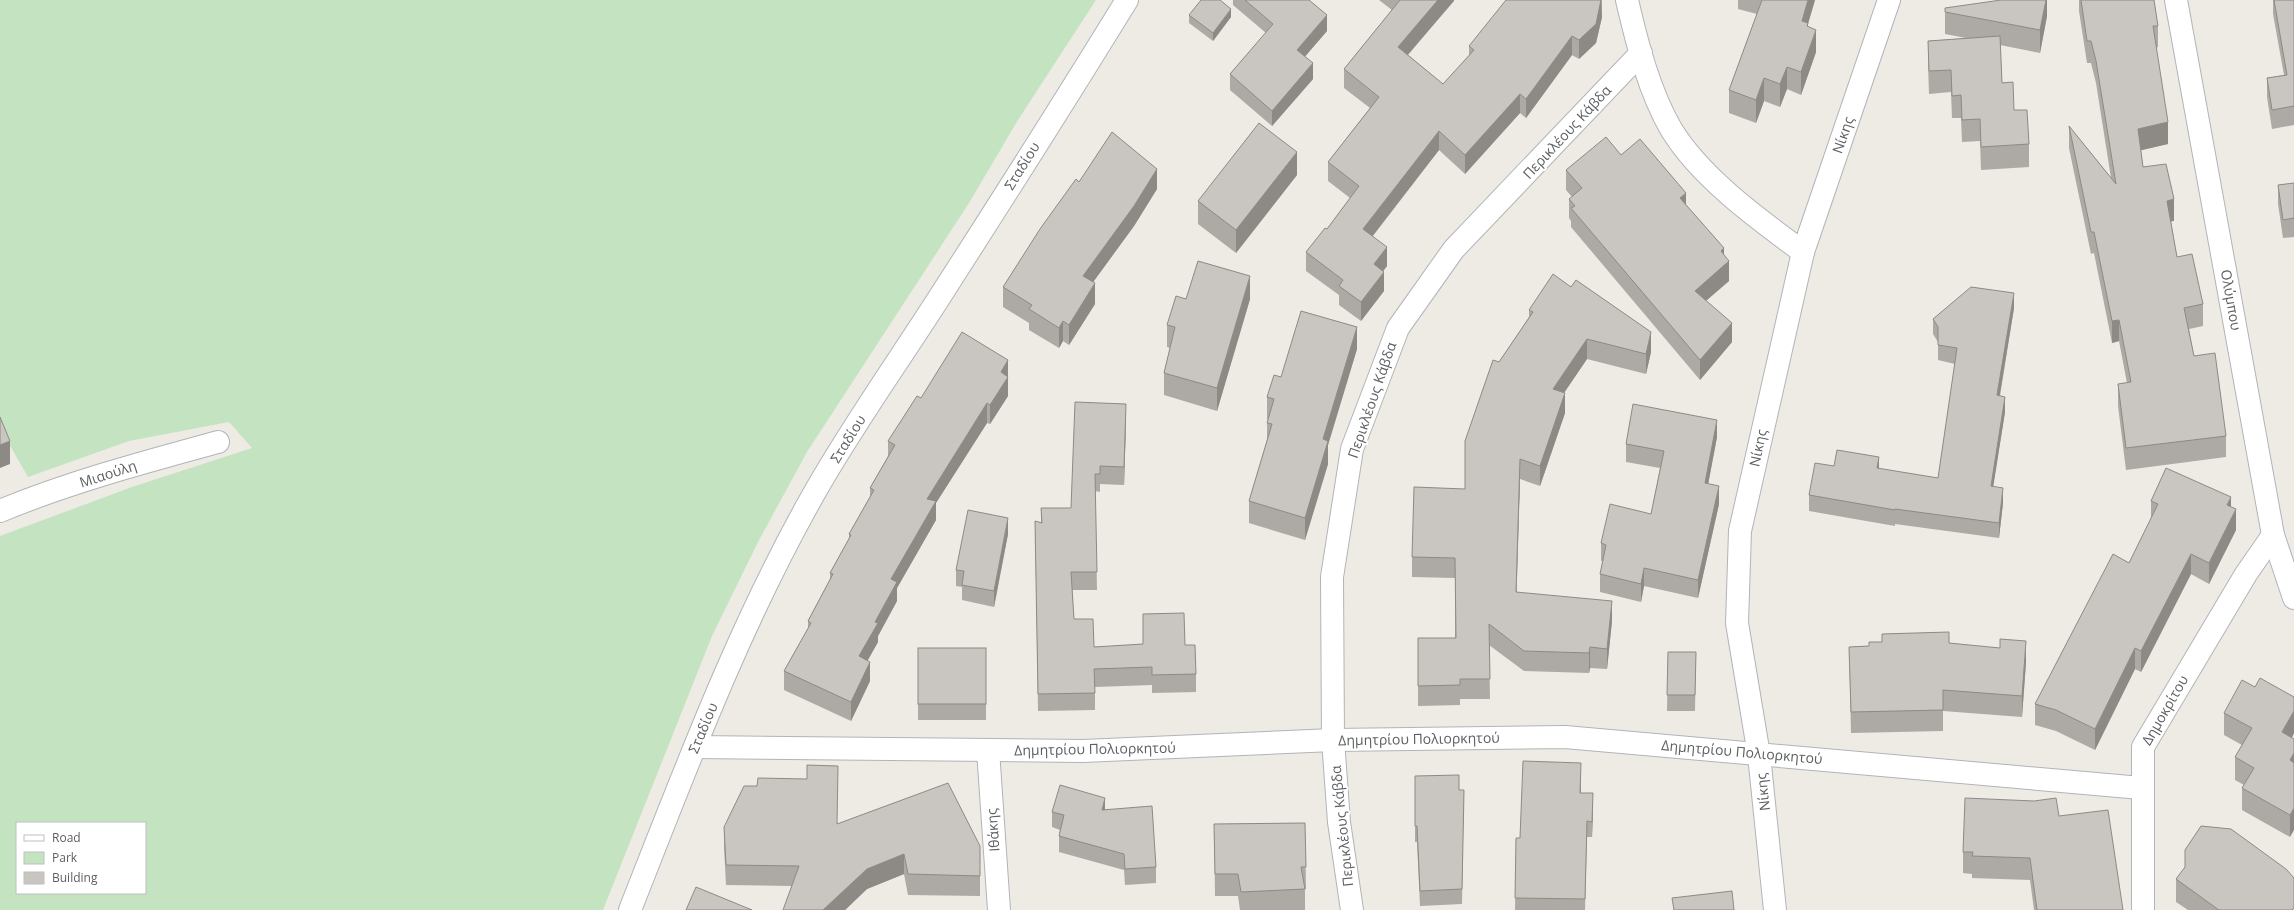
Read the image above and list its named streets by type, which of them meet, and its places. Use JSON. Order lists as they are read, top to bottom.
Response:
{
  "streets": {
    "street": [
      "Περικλέους Κάβδα",
      "Νίκης",
      "Σταδίου",
      "Ολύμπου",
      "Μιαούλη",
      "Δημοκρίτου",
      "Δημητρίου Πολιορκητού",
      "Ιθάκης"
    ]
  },
  "crossings": [
    ["Περικλέους Κάβδα", "Δημητρίου Πολιορκητού"],
    ["Νίκης", "Δημητρίου Πολιορκητού"],
    ["Σταδίου", "Δημητρίου Πολιορκητού"],
    ["Ολύμπου", "Δημοκρίτου"],
    ["Δημοκρίτου", "Δημητρίου Πολιορκητού"],
    ["Δημητρίου Πολιορκητού", "Ιθάκης"]
  ],
  "legend": ["Road", "Park", "Building"]
}
